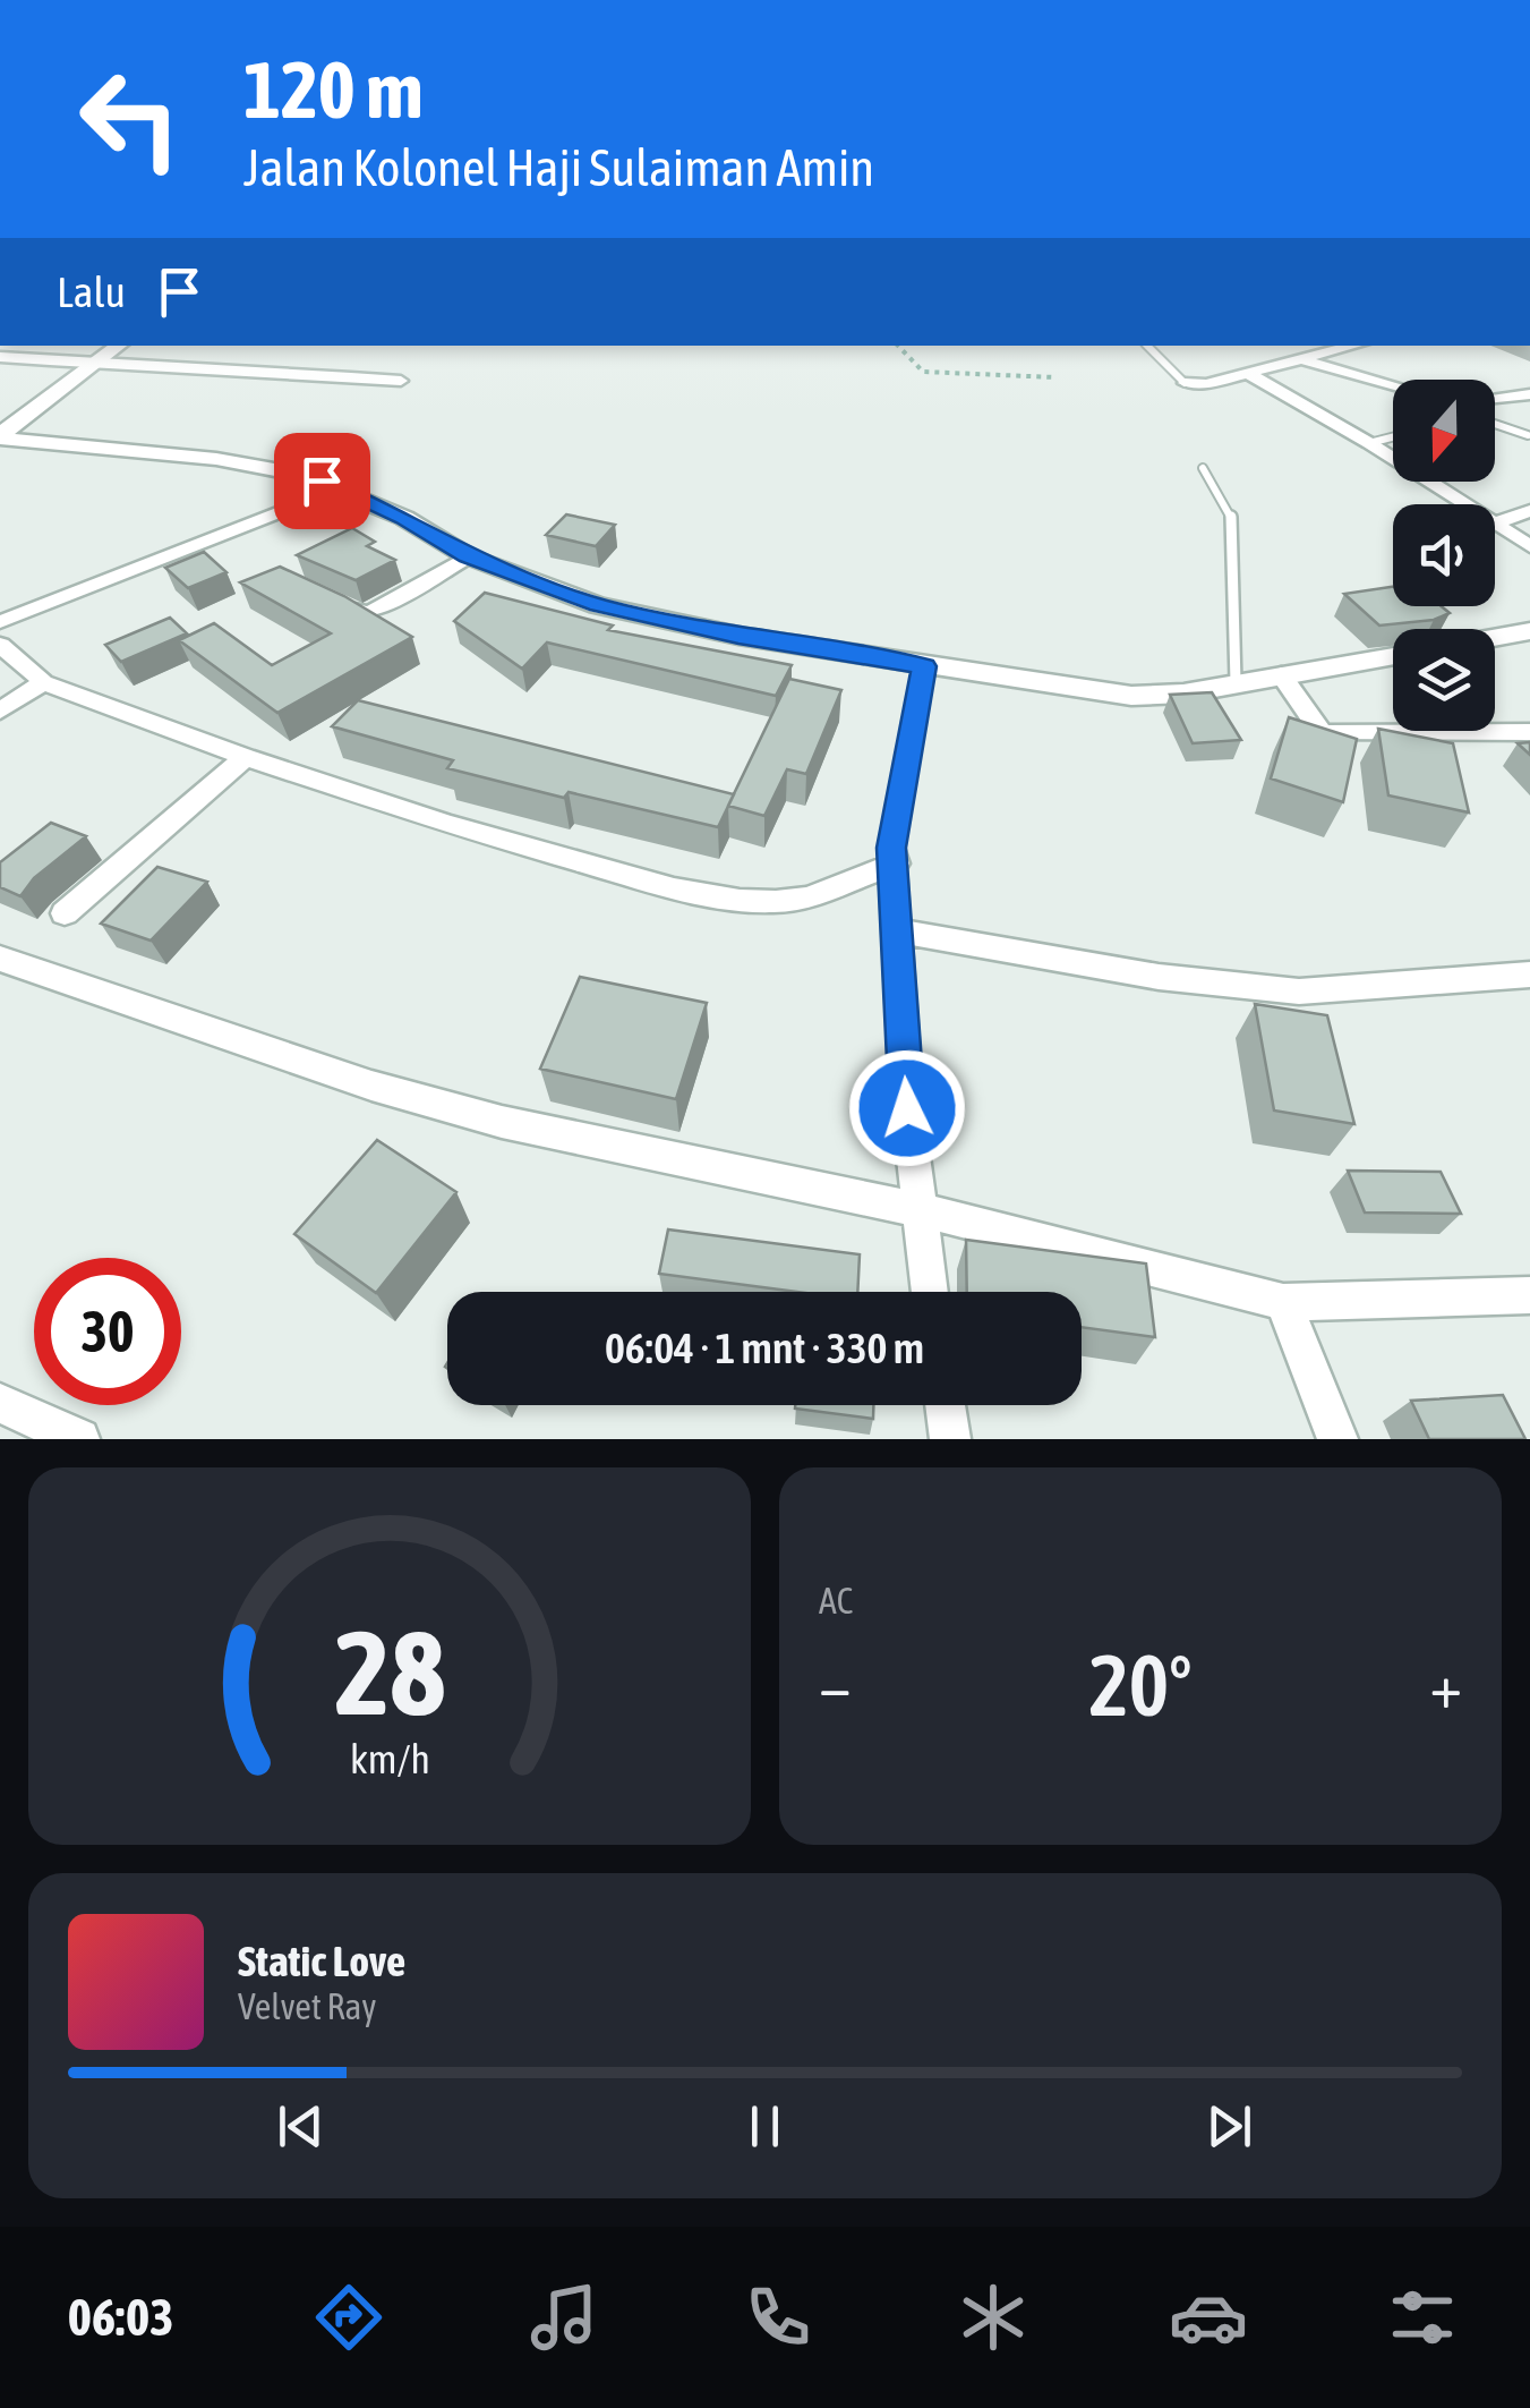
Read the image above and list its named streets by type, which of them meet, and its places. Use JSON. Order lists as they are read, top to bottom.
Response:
{
  "north": "bottom",
  "page": {
    "turn": ["120 m", "Jalan Kolonel Haji Sulaiman Amin"],
    "then": "Lalu",
    "limit": "30",
    "trip": "06:04 · 1 mnt · 330 m",
    "tile": "AC",
    "heat": ["−", "20°", "+"],
    "song": ["Static Love", "Velvet Ray"],
    "tabs": "06:03",
    "gauge": ["28", "km/h"]
  }
}
